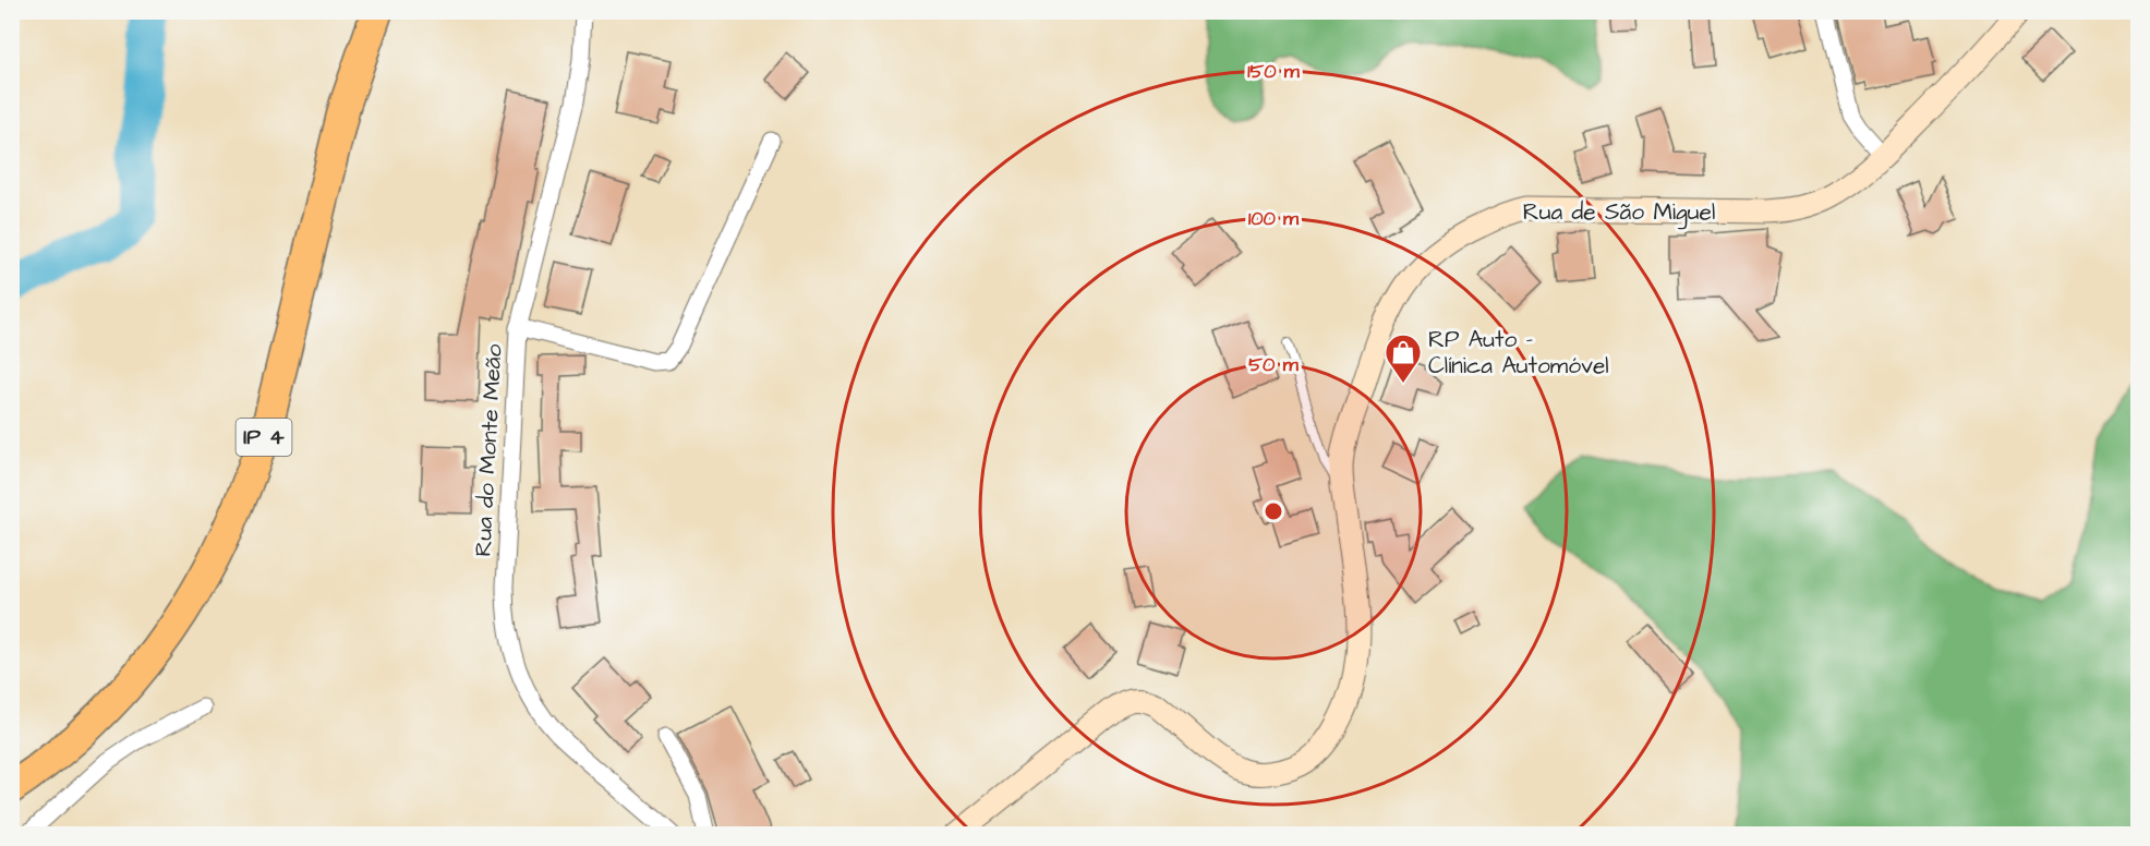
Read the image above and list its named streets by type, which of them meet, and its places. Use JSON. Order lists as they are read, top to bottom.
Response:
{
  "streets": {
    "highway": ["IP 4"],
    "street": ["Rua de São Miguel", "Rua do Monte Meão"]
  },
  "places": {
    "shop": ["RP Auto - Clínica Automóvel"]
  },
  "rings": ["150 m", "100 m", "50 m"]
}
